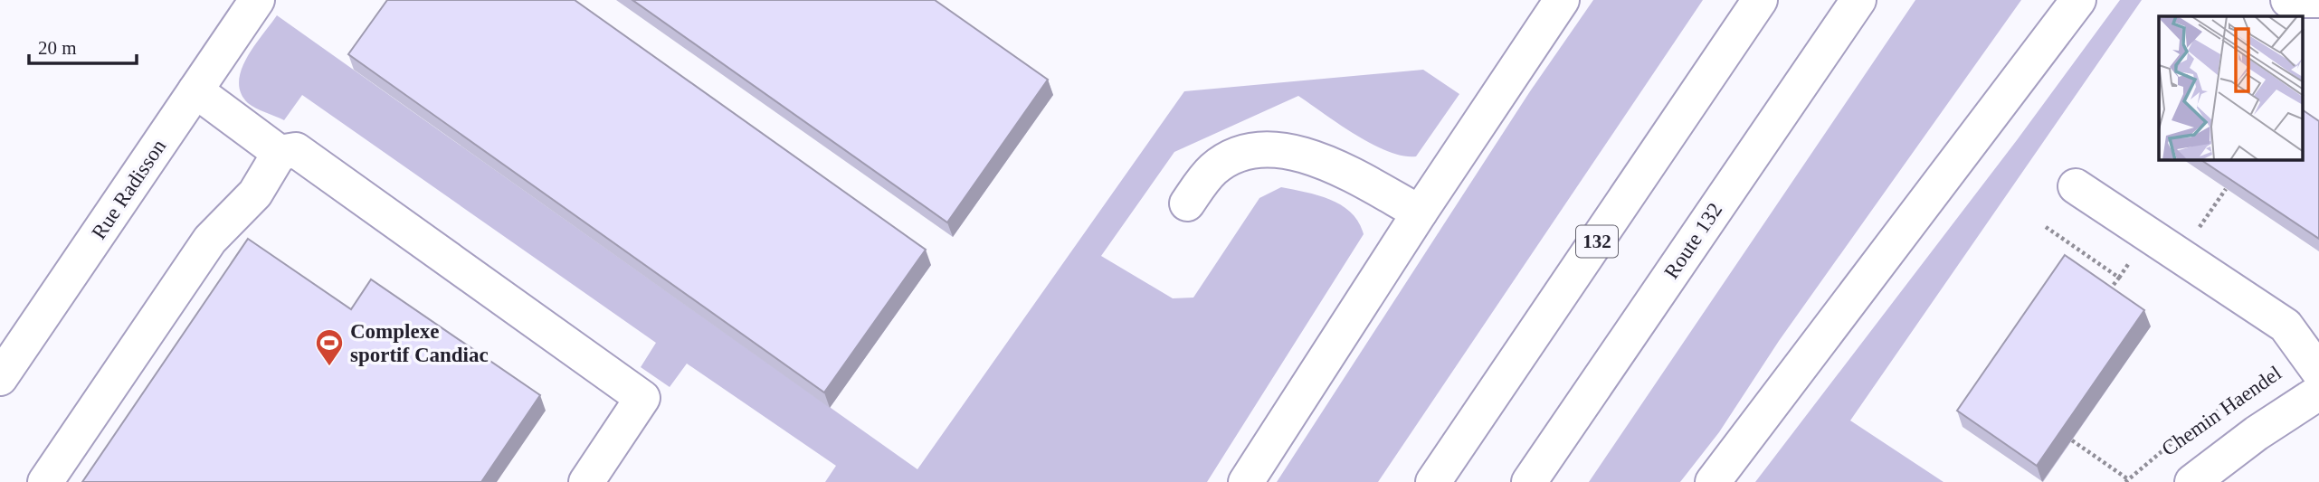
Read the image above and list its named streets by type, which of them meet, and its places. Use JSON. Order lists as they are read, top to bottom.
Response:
{
  "streets": {
    "main road": [
      "Rue Radisson",
      "Route 132",
      "132",
      "Chemin Haendel"
    ]
  },
  "places": {
    "sports": ["Complexe sportif Candiac"]
  },
  "scale_bar": "20 m"
}
